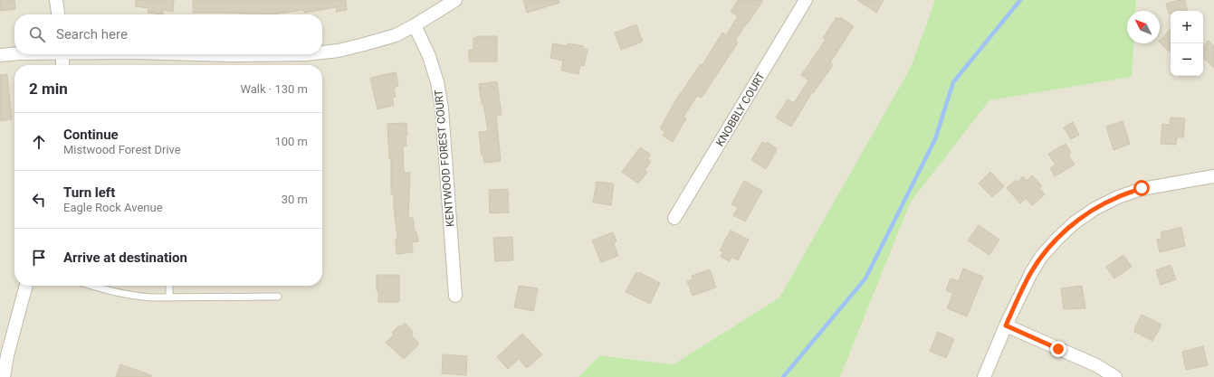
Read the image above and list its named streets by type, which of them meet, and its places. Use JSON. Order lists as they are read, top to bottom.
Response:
{
  "streets": {
    "street": ["KNOBBLY COURT", "KENTWOOD FOREST COURT"]
  },
  "north": "top left",
  "page": {
    "map_buttons": ["+", "−"],
    "search": "Search here",
    "heading": ["2 min", "Walk · 130 m"],
    "list": [
      ["Continue", "Mistwood Forest Drive", "100 m"],
      ["Turn left", "Eagle Rock Avenue", "30 m"],
      "Arrive at destination"
    ]
  }
}
